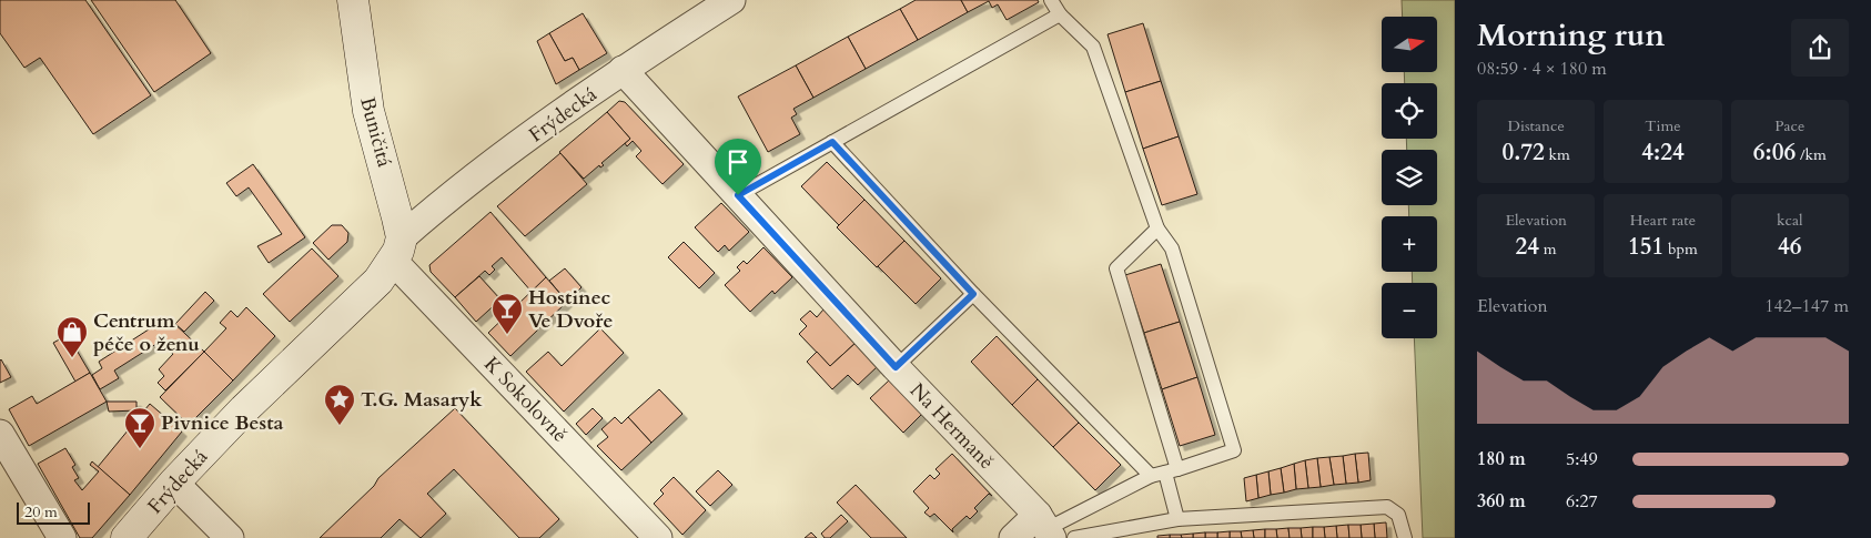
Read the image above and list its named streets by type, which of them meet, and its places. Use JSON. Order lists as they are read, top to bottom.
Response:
{
  "streets": {
    "main road": ["Frýdecká", "Buničitá"],
    "street": ["K Sokolovně", "Na Hermaně"]
  },
  "crossings": [
    ["Frýdecká", "Buničitá"],
    ["Frýdecká", "K Sokolovně"],
    ["Frýdecká", "Na Hermaně"],
    ["Buničitá", "K Sokolovně"]
  ],
  "places": {
    "bar": ["Hostinec Ve Dvoře", "Pivnice Besta"],
    "shop": ["Centrum péče o ženu"],
    "place": ["T.G. Masaryk"]
  },
  "scale_bar": "20 m",
  "north": "right",
  "page": {
    "heading": ["Morning run", "08:59 · 4 × 180 m"],
    "map_buttons": ["+", "−"],
    "stats": [
      ["Distance", "0.72 km"],
      ["Time", "4:24"],
      ["Pace", "6:06 /km"],
      ["Elevation", "24 m"],
      ["Heart rate", "151 bpm"],
      ["kcal", "46"]
    ],
    "chart": ["Elevation", "142–147 m"],
    "list": [
      {
        "name": "180 m",
        "note": "5:49"
      },
      {
        "name": "360 m",
        "note": "6:27"
      }
    ],
    "scale": "20 m"
  }
}
